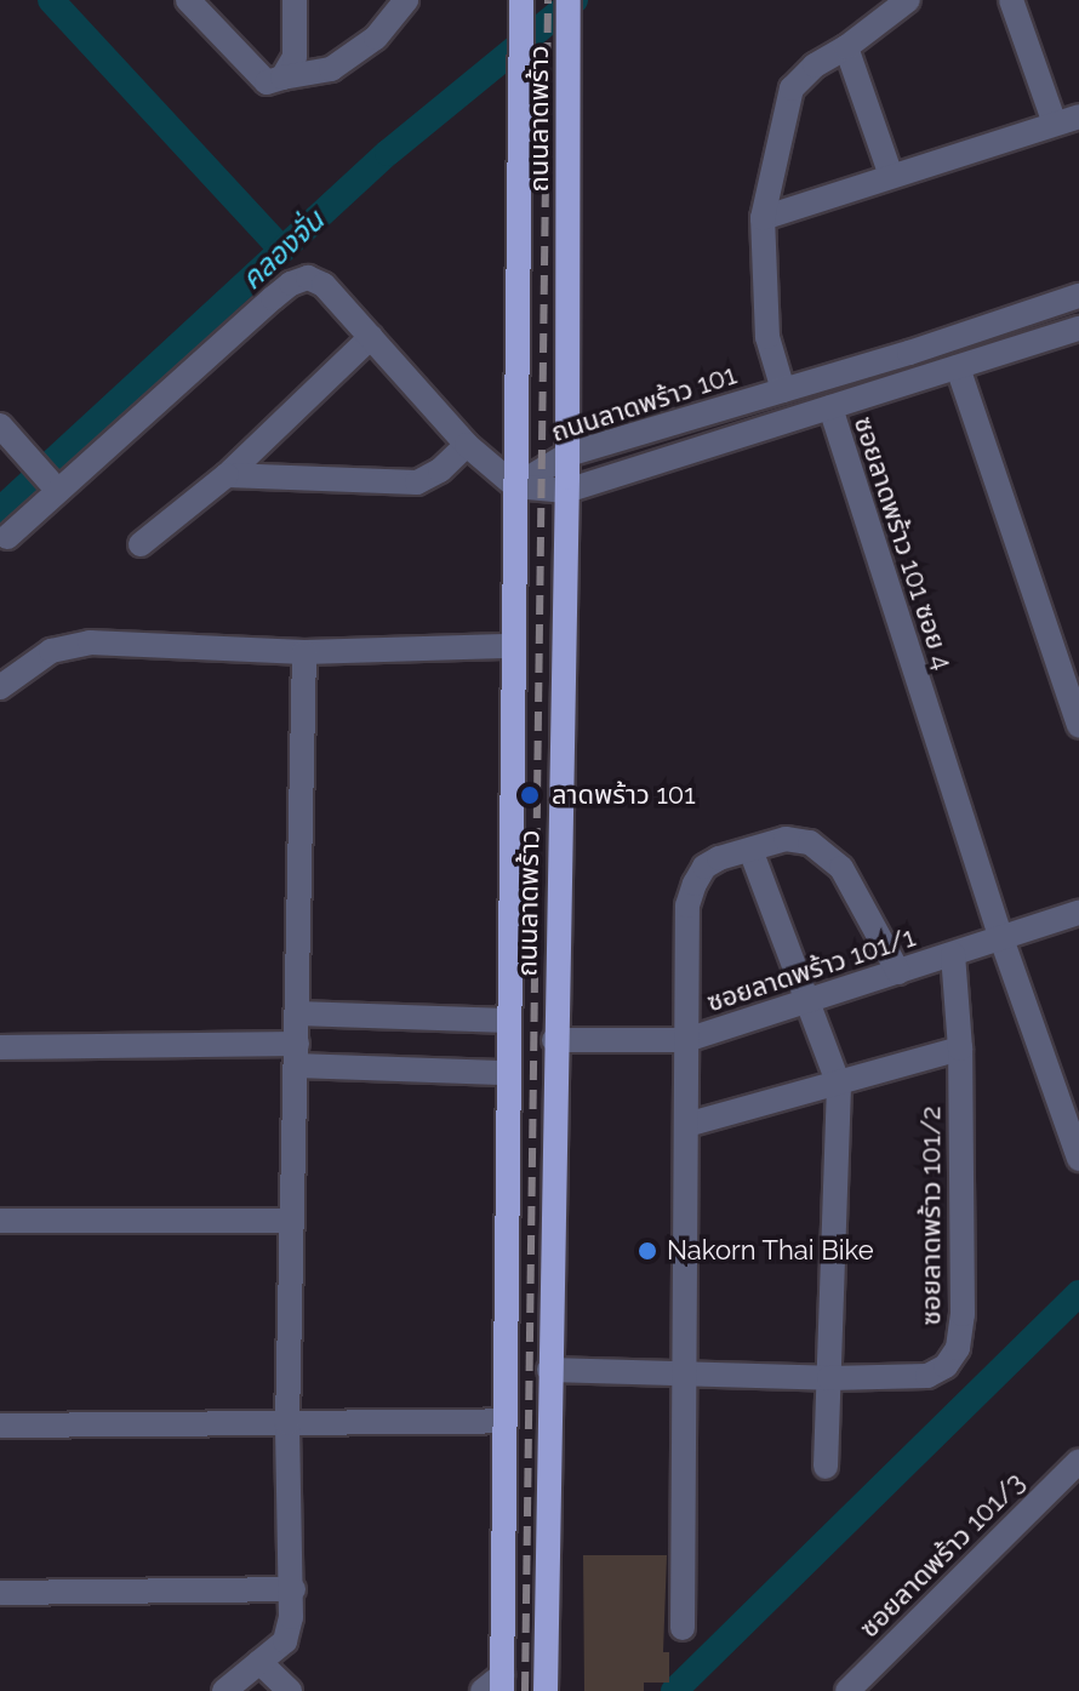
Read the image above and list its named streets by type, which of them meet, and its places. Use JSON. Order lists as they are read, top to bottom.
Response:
{
  "streets": {
    "main road": ["ถนนลาดพร้าว"],
    "street": [
      "ถนนลาดพร้าว 101",
      "ซอยลาดพร้าว 101 ซอย 4",
      "ซอยลาดพร้าว 101/1",
      "ซอยลาดพร้าว 101/2",
      "ซอยลาดพร้าว 101/3"
    ]
  },
  "crossings": [
    ["ถนนลาดพร้าว", "ถนนลาดพร้าว 101"],
    ["ถนนลาดพร้าว", "ซอยลาดพร้าว 101/1"],
    ["ถนนลาดพร้าว", "ซอยลาดพร้าว 101/2"],
    ["ซอยลาดพร้าว 101 ซอย 4", "ซอยลาดพร้าว 101/1"],
    ["ซอยลาดพร้าว 101/1", "ซอยลาดพร้าว 101/2"]
  ],
  "water": ["คลองจั่น"],
  "places": ["ลาดพร้าว 101", "Nakorn Thai Bike"]
}
